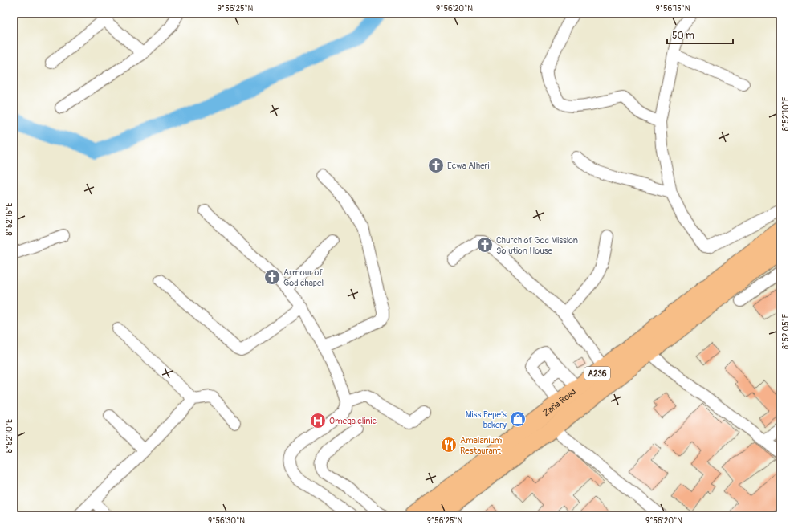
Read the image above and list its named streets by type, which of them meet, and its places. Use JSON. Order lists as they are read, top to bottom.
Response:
{
  "streets": {
    "highway": ["A236", "Zaria Road"]
  },
  "crossings": [
    ["A236", "Zaria Road"]
  ],
  "places": {
    "church": ["Ecwa Alheri", "Church of God Mission Solution House", "Armour of God chapel"],
    "shop": ["Miss Pepe's bakery"],
    "hospital": ["Omega clinic"],
    "restaurant": ["Amalanium Restaurant"]
  },
  "scale_bar": "50 m",
  "coordinates": [
    "9°56'25\"N",
    "9°56'20\"N",
    "9°56'15\"N",
    "8°52'10\"E",
    "8°52'15\"E",
    "8°52'05\"E",
    "9°56'30\"N"
  ]
}
